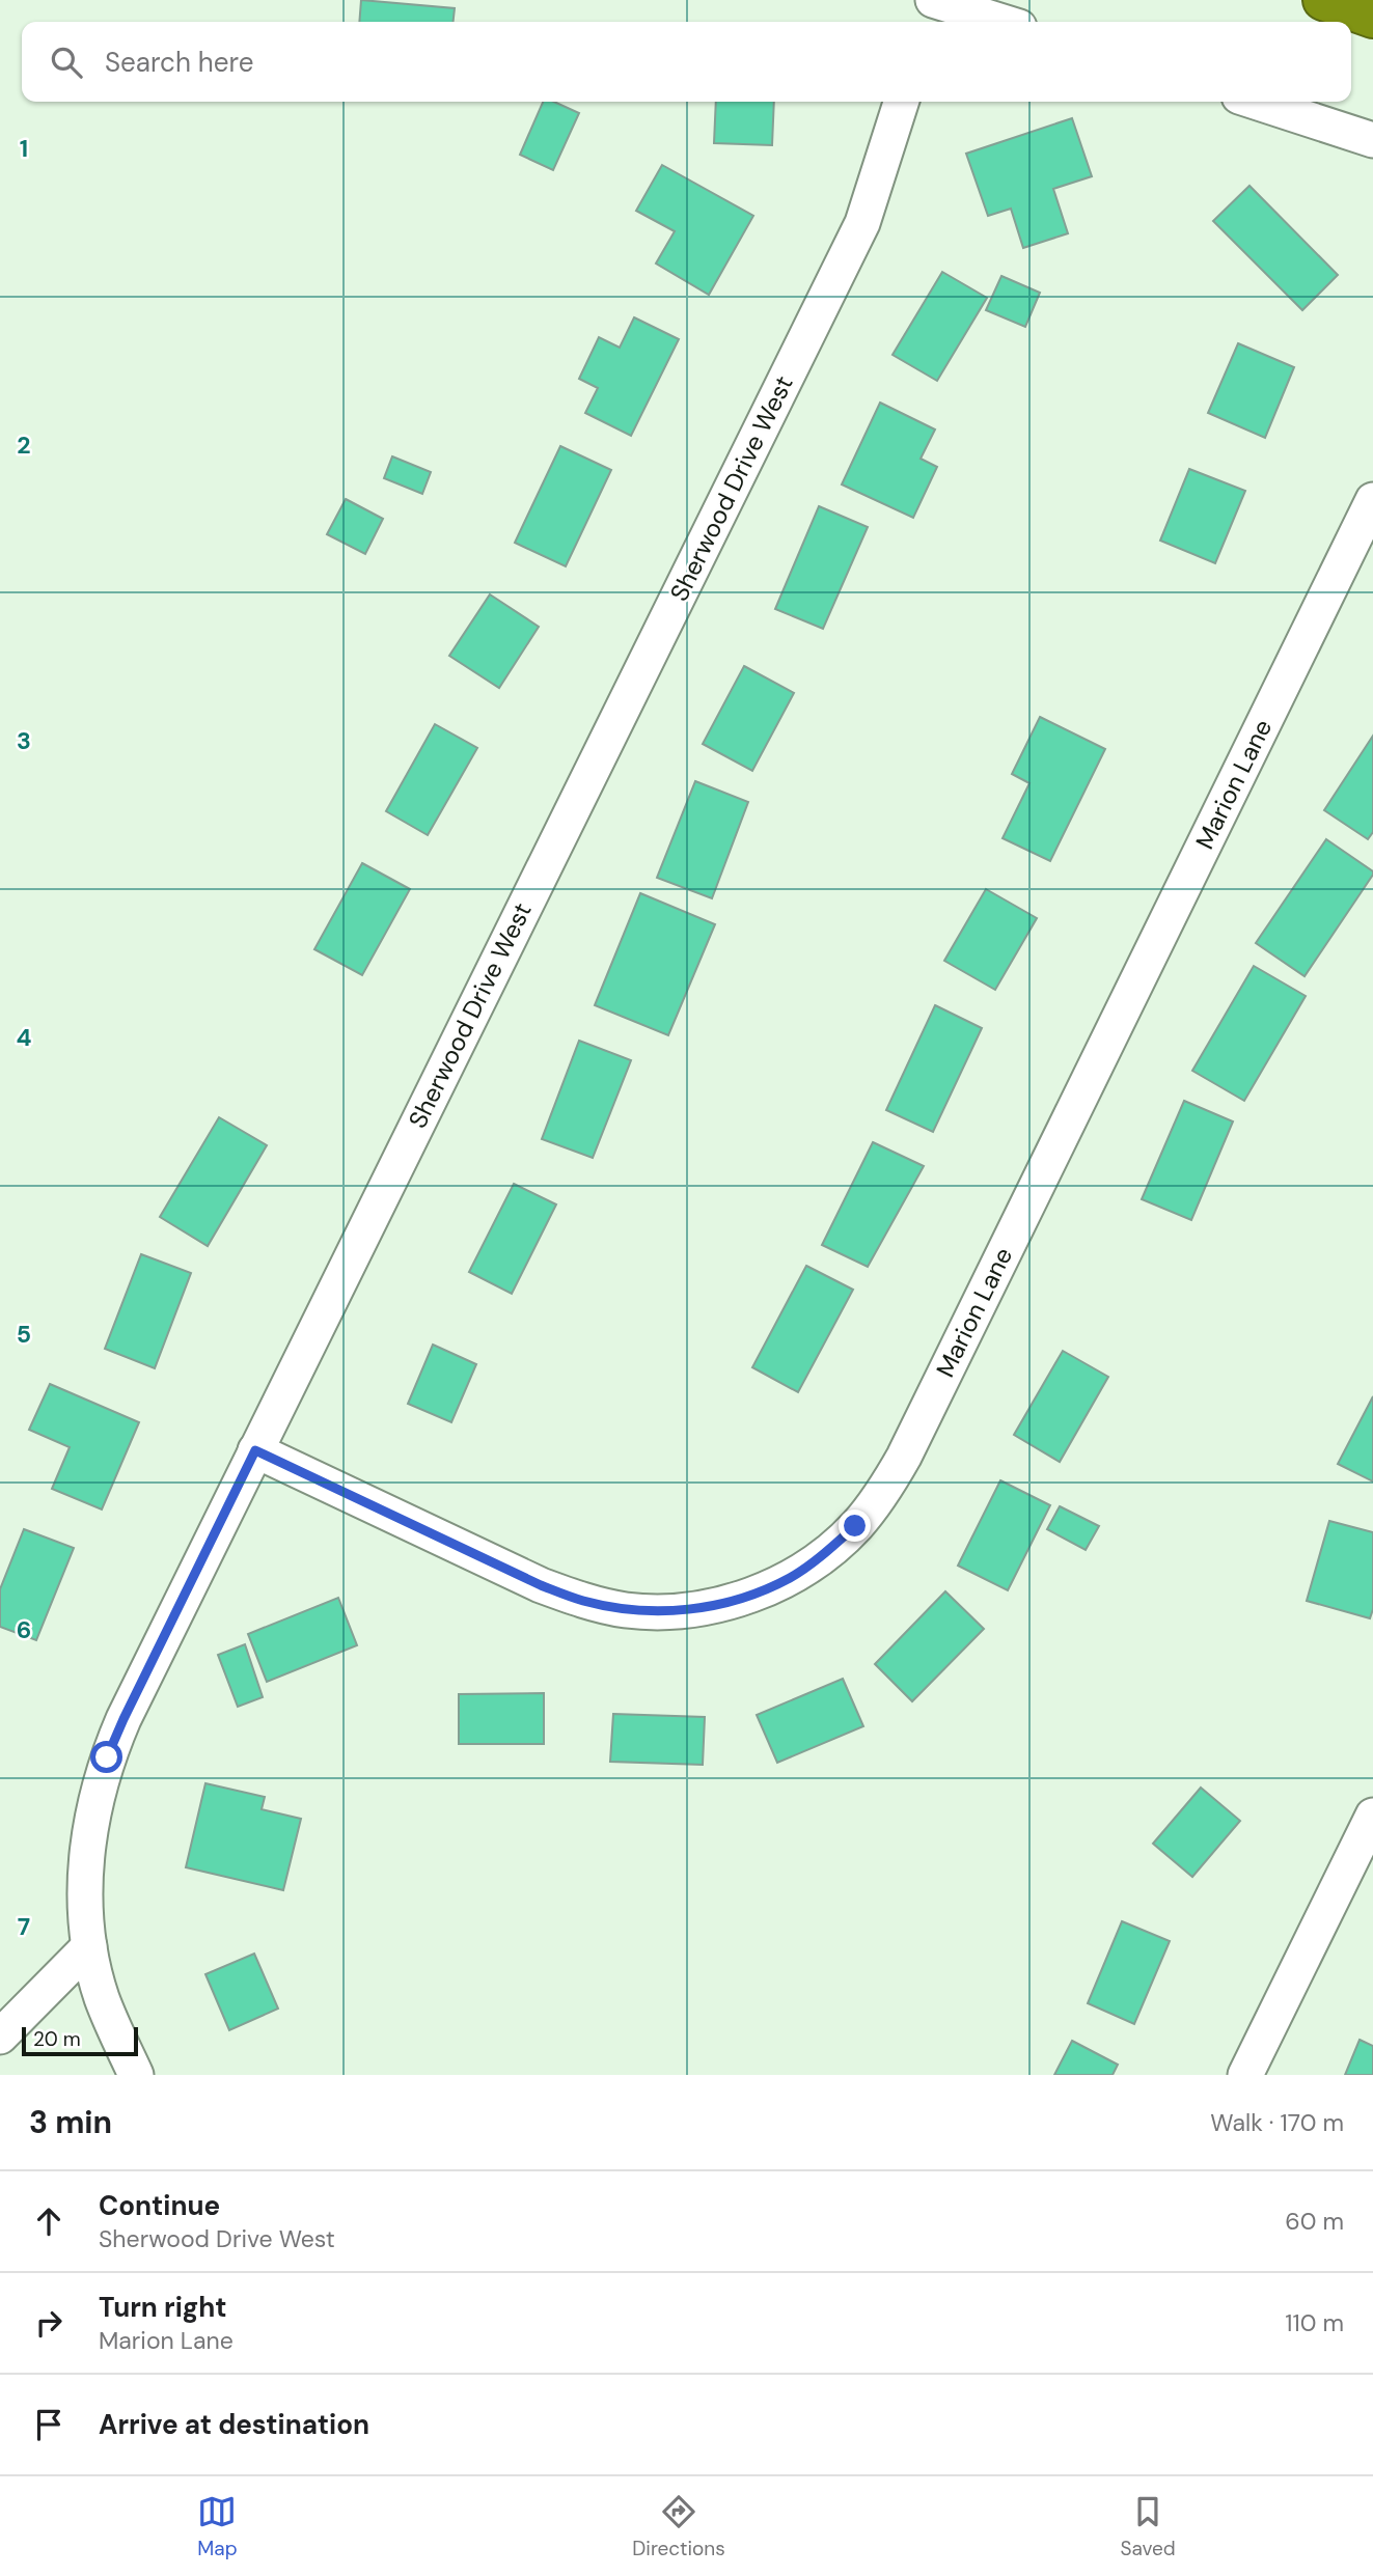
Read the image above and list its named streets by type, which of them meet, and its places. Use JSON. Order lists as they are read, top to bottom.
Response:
{
  "streets": {
    "street": ["Sherwood Drive West", "Marion Lane"]
  },
  "crossings": [
    ["Sherwood Drive West", "Marion Lane"]
  ],
  "scale_bar": "20 m",
  "page": {
    "search": "Search here",
    "scale": "20 m",
    "heading": ["3 min", "Walk · 170 m"],
    "list": [
      ["Continue", "Sherwood Drive West", "60 m"],
      ["Turn right", "Marion Lane", "110 m"],
      "Arrive at destination"
    ],
    "nav": ["Map", "Directions", "Saved"]
  },
  "grid": {
    "rows": [
      "1",
      "2",
      "3",
      "4",
      "5",
      "6",
      "7"
    ]
  }
}
